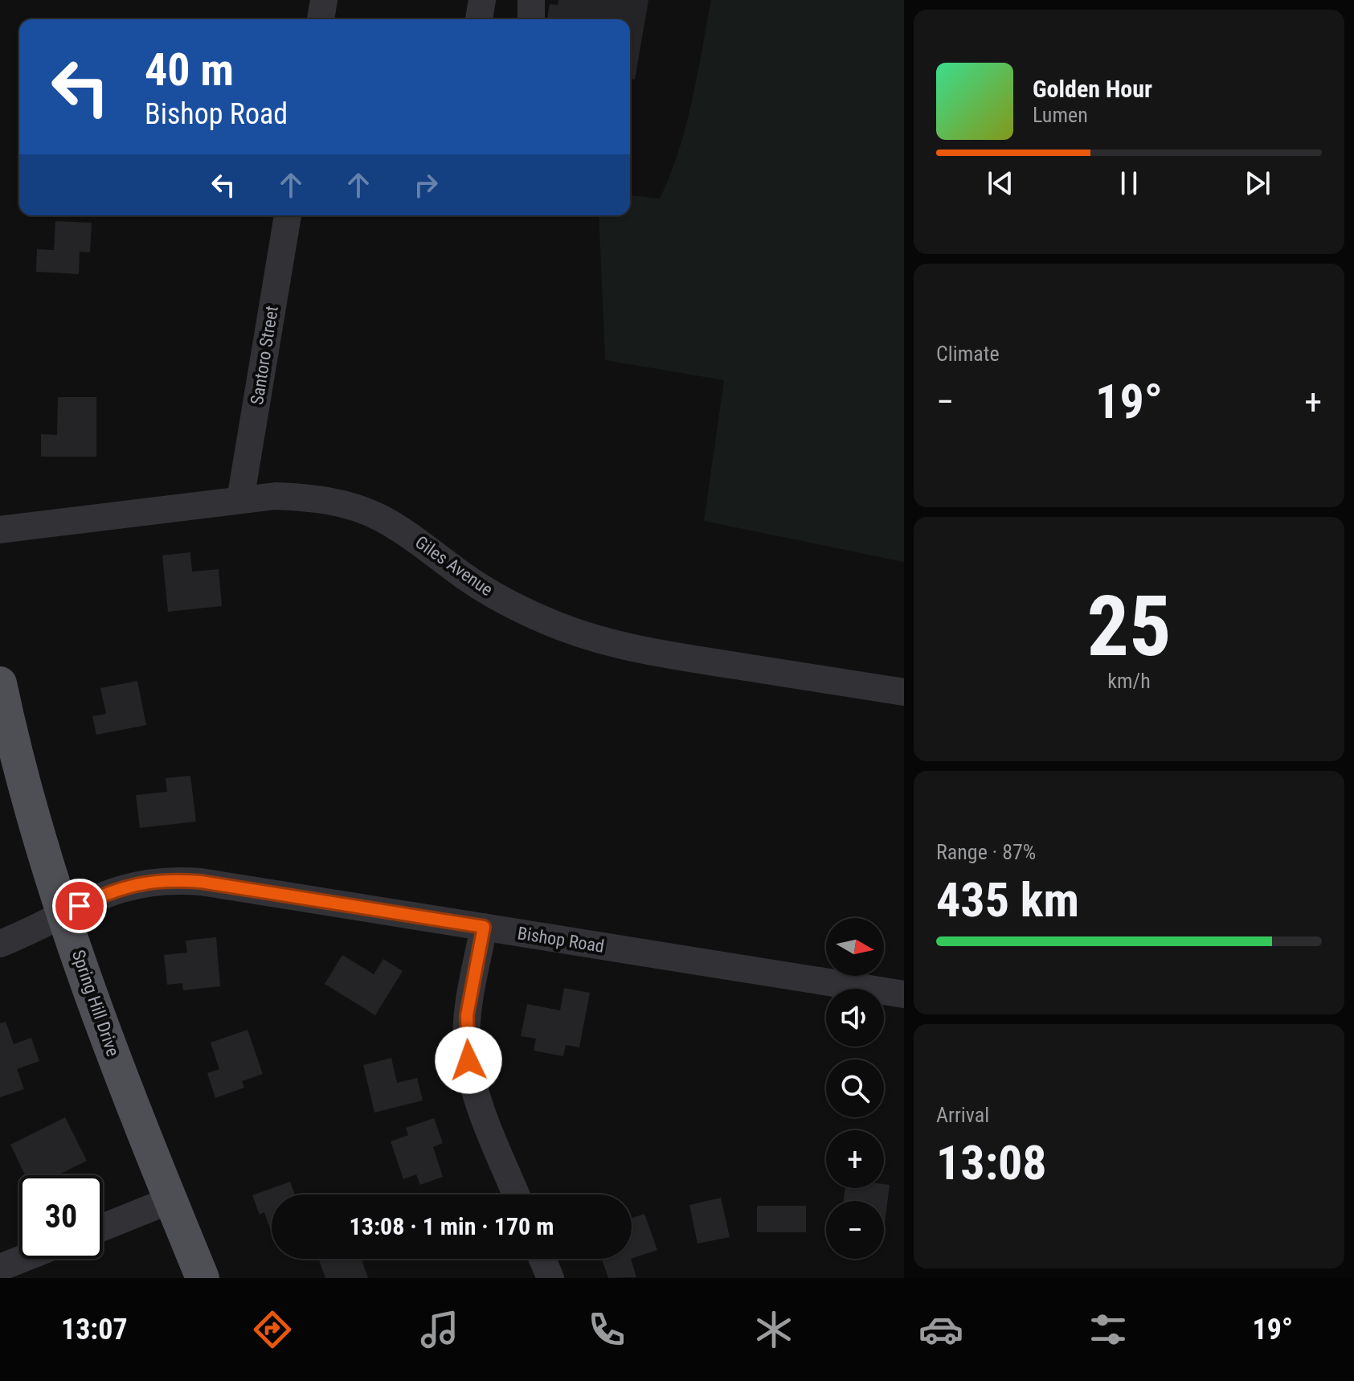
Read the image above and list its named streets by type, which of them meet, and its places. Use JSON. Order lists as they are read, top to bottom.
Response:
{
  "streets": {
    "main road": ["Spring Hill Drive"],
    "street": ["Santoro Street", "Giles Avenue", "Bishop Road"]
  },
  "crossings": [
    ["Santoro Street", "Giles Avenue"],
    ["Bishop Road", "Spring Hill Drive"]
  ],
  "north": "right",
  "page": {
    "turn": ["40 m", "Bishop Road"],
    "song": ["Golden Hour", "Lumen"],
    "tile": [
      "Climate",
      ["25", "km/h"],
      ["Range · 87%", "435 km"],
      ["Arrival", "13:08"]
    ],
    "heat": ["−", "19°", "+"],
    "map_buttons": ["+", "−"],
    "limit": "30",
    "trip": "13:08 · 1 min · 170 m",
    "tabs": ["13:07", "19°"]
  }
}
